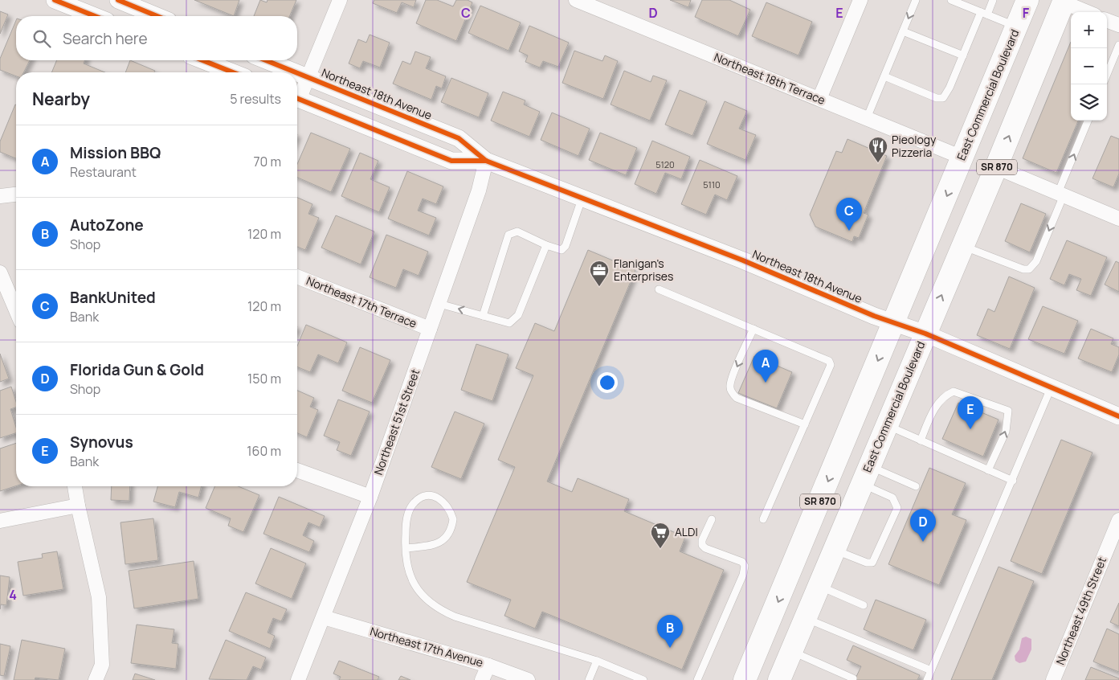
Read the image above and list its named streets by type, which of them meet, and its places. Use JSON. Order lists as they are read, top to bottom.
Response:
{
  "streets": {
    "main road": ["East Commercial Boulevard", "SR 870"],
    "street": [
      "Northeast 18th Terrace",
      "Northeast 18th Avenue",
      "Northeast 17th Terrace",
      "Northeast 51st Street",
      "Northeast 49th Street",
      "Northeast 17th Avenue"
    ]
  },
  "crossings": [
    ["Northeast 18th Terrace", "East Commercial Boulevard"],
    ["Northeast 18th Avenue", "East Commercial Boulevard"],
    ["Northeast 18th Avenue", "Northeast 51st Street"],
    ["Northeast 17th Terrace", "Northeast 51st Street"],
    ["Northeast 51st Street", "Northeast 17th Avenue"]
  ],
  "places": {
    "restaurant": ["Pieology Pizzeria"],
    "office": ["Flanigan's Enterprises"],
    "supermarket": ["ALDI"]
  },
  "house_numbers": ["5120", "5110"],
  "page": {
    "map_buttons": ["+", "−"],
    "search": "Search here",
    "heading": ["Nearby", "5 results"],
    "list": [
      {
        "mark": "A",
        "name": "Mission BBQ",
        "note": "Restaurant",
        "value": "70 m"
      },
      {
        "mark": "B",
        "name": "AutoZone",
        "note": "Shop",
        "value": "120 m"
      },
      {
        "mark": "C",
        "name": "BankUnited",
        "note": "Bank",
        "value": "120 m"
      },
      {
        "mark": "D",
        "name": "Florida Gun & Gold",
        "note": "Shop",
        "value": "150 m"
      },
      {
        "mark": "E",
        "name": "Synovus",
        "note": "Bank",
        "value": "160 m"
      }
    ],
    "pins": [
      "C",
      "A",
      "E",
      "D",
      "B"
    ]
  },
  "grid": {
    "columns": [
      "C",
      "D",
      "E",
      "F"
    ],
    "rows": ["4"]
  }
}
